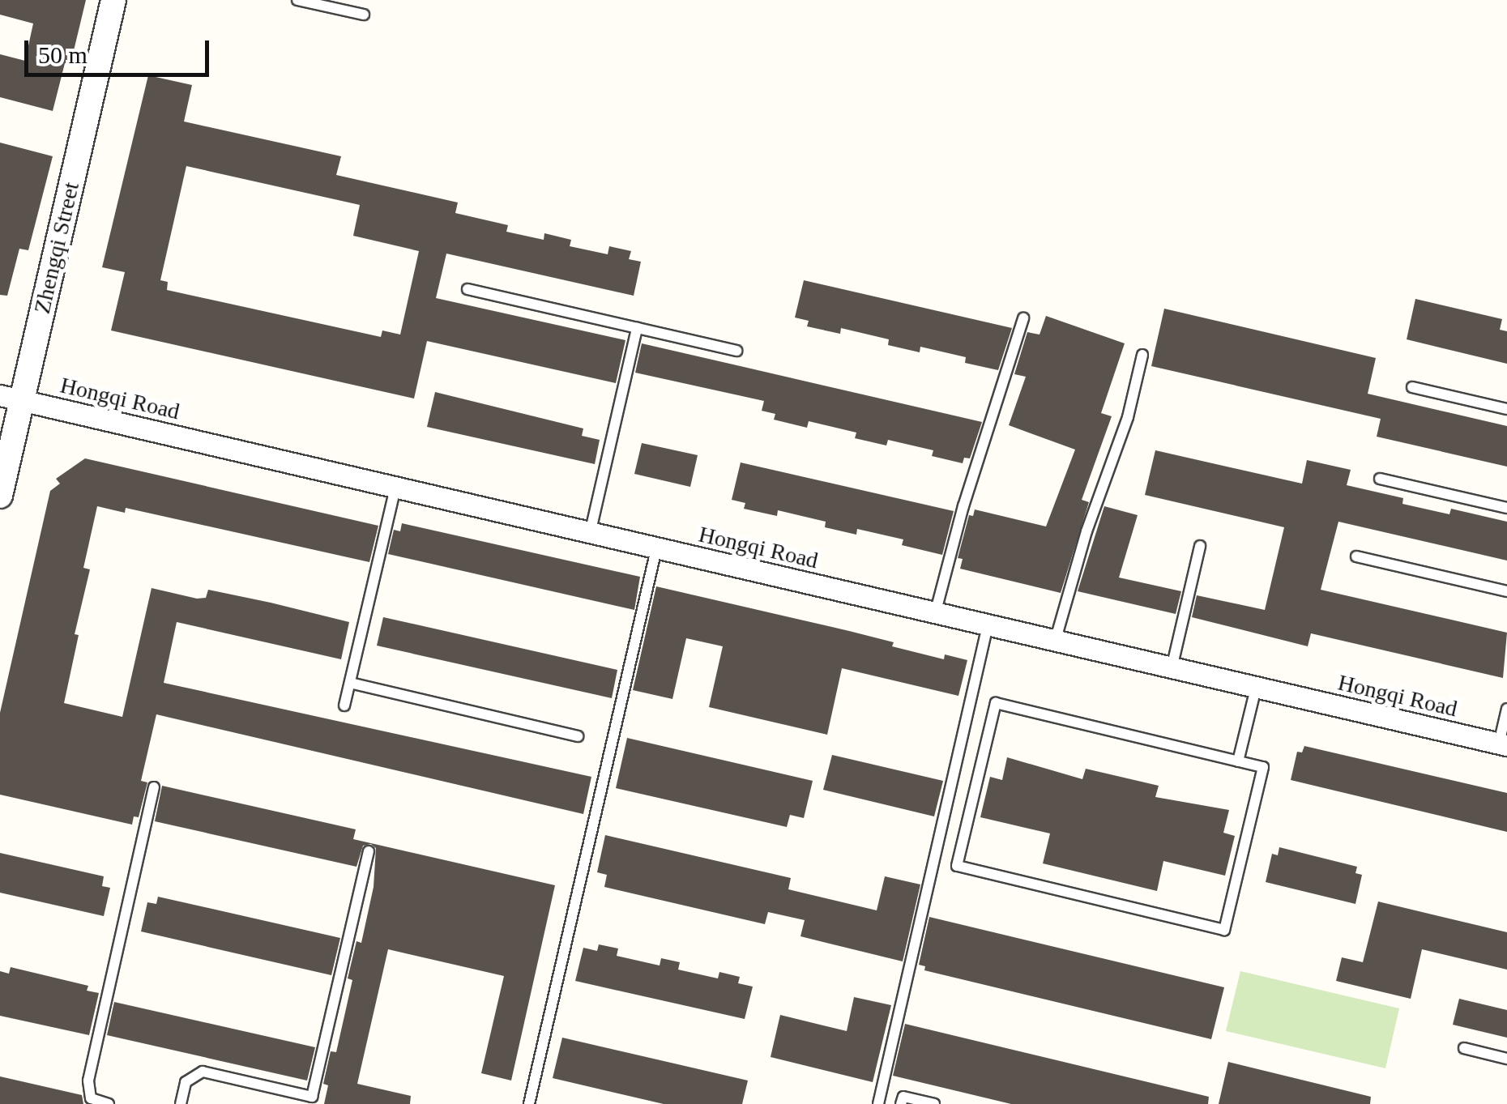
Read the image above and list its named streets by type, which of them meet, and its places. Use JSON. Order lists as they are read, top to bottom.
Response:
{
  "streets": {
    "street": ["Zhengqi Street", "Hongqi Road"]
  },
  "crossings": [
    ["Zhengqi Street", "Hongqi Road"]
  ],
  "scale_bar": "50 m"
}
